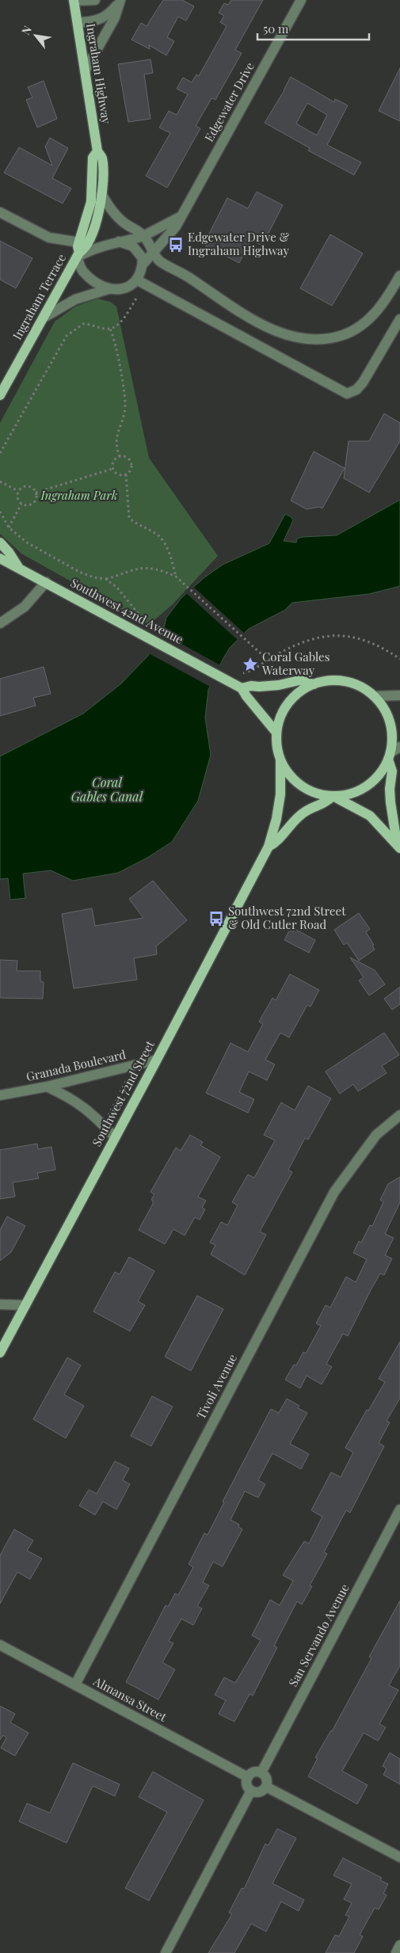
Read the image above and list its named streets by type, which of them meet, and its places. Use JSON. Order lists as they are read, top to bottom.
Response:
{
  "streets": {
    "main road": [
      "Ingraham Highway",
      "Ingraham Terrace",
      "Southwest 42nd Avenue",
      "Southwest 72nd Street"
    ],
    "street": [
      "Edgewater Drive",
      "Granada Boulevard",
      "Tivoli Avenue",
      "San Servando Avenue",
      "Almansa Street"
    ]
  },
  "crossings": [
    ["Ingraham Highway", "Edgewater Drive"],
    ["Ingraham Highway", "Ingraham Terrace"],
    ["Edgewater Drive", "Ingraham Terrace"],
    ["Southwest 42nd Avenue", "Southwest 72nd Street"],
    ["Granada Boulevard", "Southwest 72nd Street"],
    ["Tivoli Avenue", "Almansa Street"],
    ["San Servando Avenue", "Almansa Street"]
  ],
  "water": ["Coral Gables Canal"],
  "parks": ["Ingraham Park"],
  "places": {
    "bus stop": ["Edgewater Drive & Ingraham Highway", "Southwest 72nd Street & Old Cutler Road"],
    "place": ["Coral Gables Waterway"]
  },
  "scale_bar": "50 m",
  "north": "top left"
}
